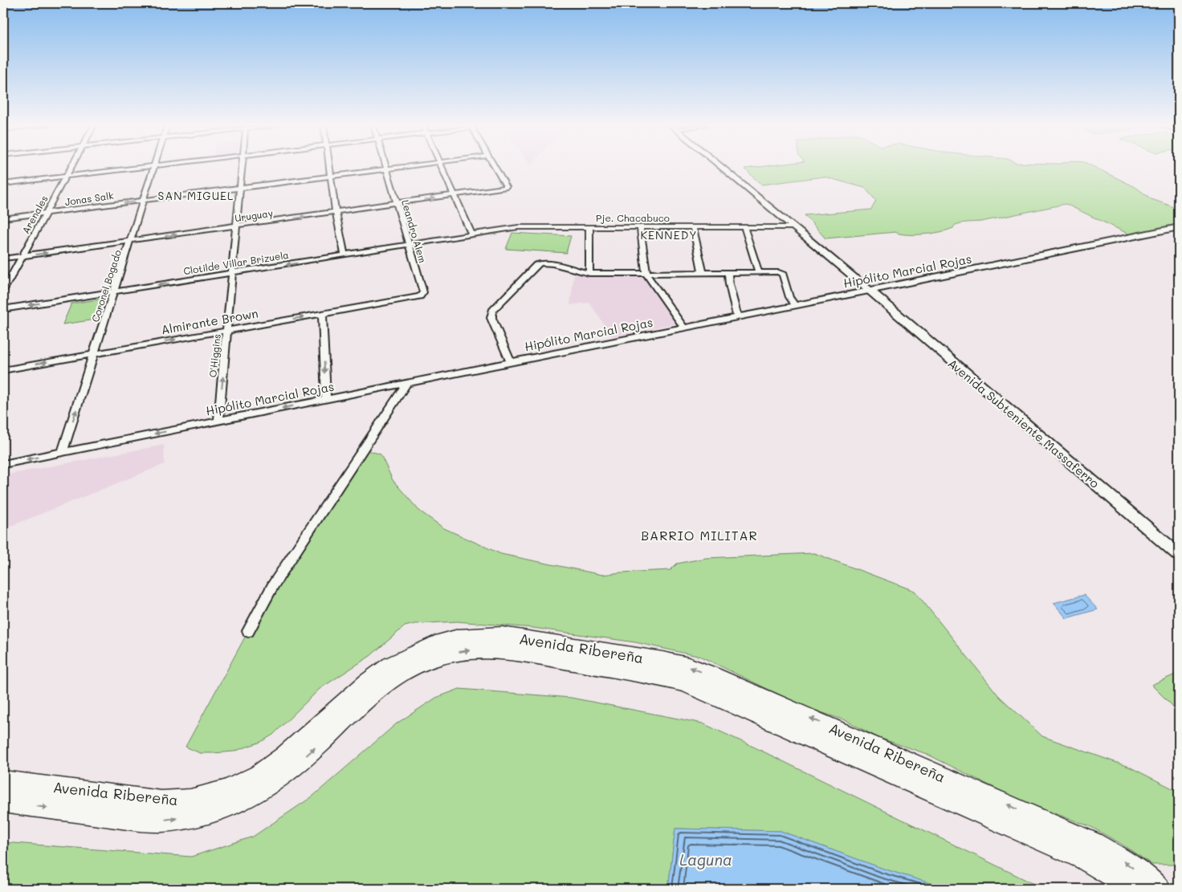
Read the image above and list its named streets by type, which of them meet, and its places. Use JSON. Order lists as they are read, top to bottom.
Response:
{
  "streets": {
    "main road": ["Hipólito Marcial Rojas", "Avenida Subteniente Massaferro", "Avenida Ribereña"],
    "street": [
      "Jonas Salk",
      "Arenales",
      "Uruguay",
      "Pje. Chacabuco",
      "Leandro Alem",
      "Clotilde Villar Brizuela",
      "Coronel Bogado",
      "Almirante Brown",
      "O'Higgins"
    ]
  },
  "crossings": [
    ["Jonas Salk", "Arenales"],
    ["Jonas Salk", "Leandro Alem"],
    ["Jonas Salk", "Coronel Bogado"],
    ["Jonas Salk", "O'Higgins"],
    ["Arenales", "Uruguay"],
    ["Uruguay", "Leandro Alem"],
    ["Uruguay", "Coronel Bogado"],
    ["Uruguay", "O'Higgins"],
    ["Pje. Chacabuco", "Clotilde Villar Brizuela"],
    ["Pje. Chacabuco", "Avenida Subteniente Massaferro"],
    ["Leandro Alem", "Clotilde Villar Brizuela"],
    ["Leandro Alem", "Almirante Brown"],
    ["Clotilde Villar Brizuela", "Coronel Bogado"],
    ["Clotilde Villar Brizuela", "O'Higgins"],
    ["Hipólito Marcial Rojas", "Coronel Bogado"],
    ["Hipólito Marcial Rojas", "O'Higgins"],
    ["Hipólito Marcial Rojas", "Avenida Subteniente Massaferro"],
    ["Coronel Bogado", "Almirante Brown"],
    ["Almirante Brown", "O'Higgins"]
  ],
  "one_way": ["Clotilde Villar Brizuela", "Almirante Brown", "O'Higgins"],
  "districts": ["SAN MIGUEL", "KENNEDY", "BARRIO MILITAR"],
  "water": ["Laguna"]
}
